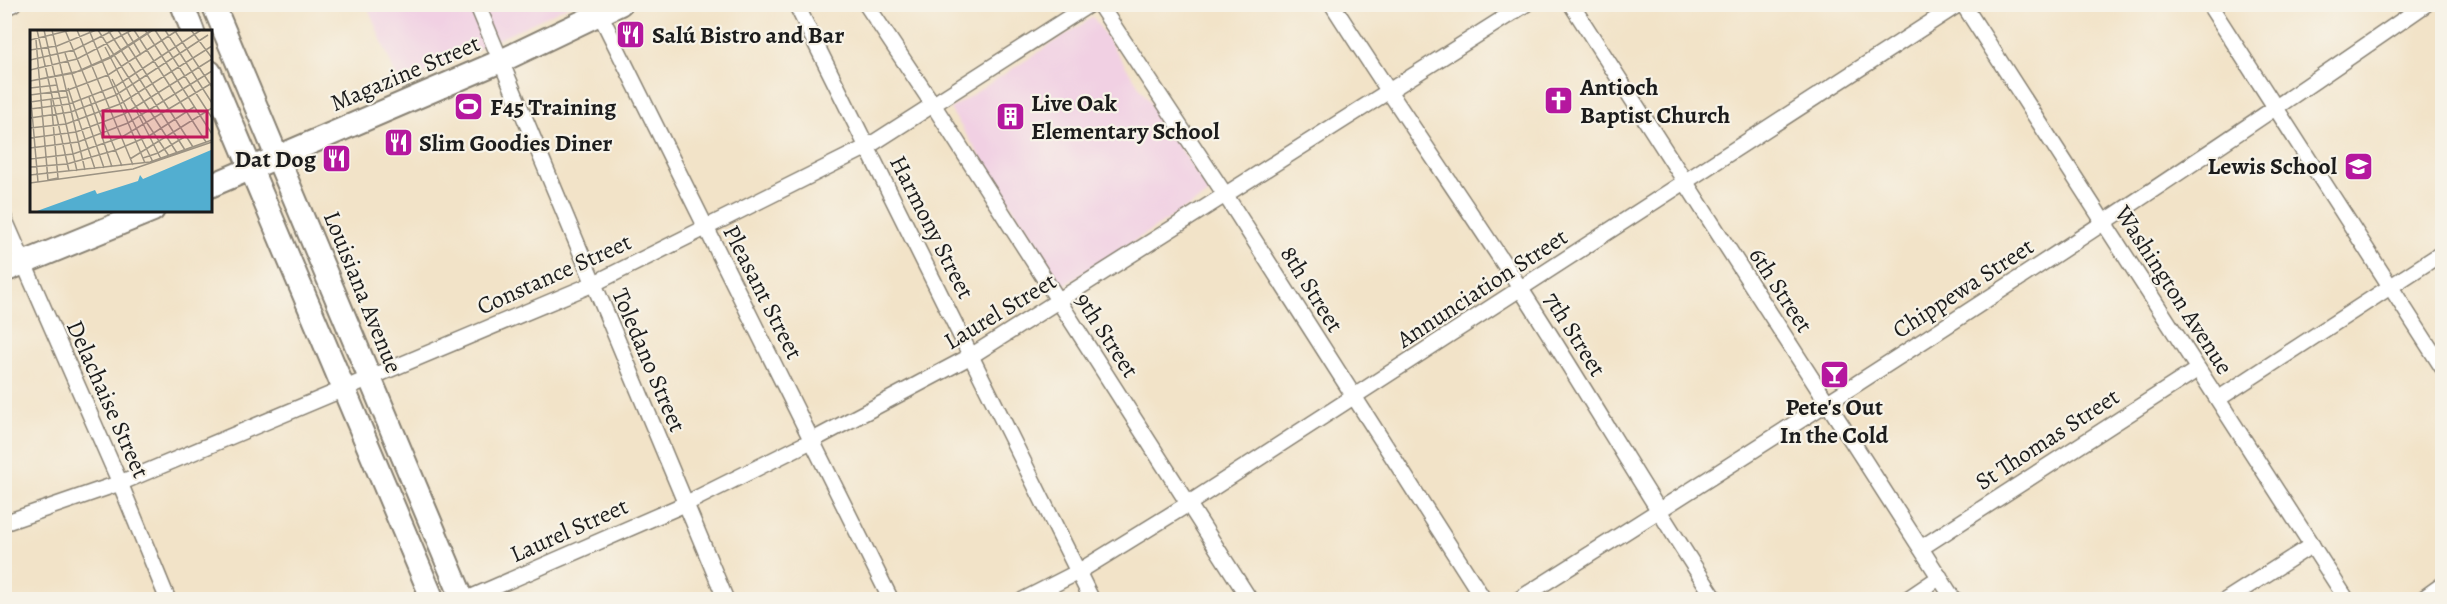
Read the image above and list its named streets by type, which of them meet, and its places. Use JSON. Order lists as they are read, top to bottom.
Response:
{
  "streets": {
    "street": [
      "Magazine Street",
      "Harmony Street",
      "Constance Street",
      "Annunciation Street",
      "Chippewa Street",
      "8th Street",
      "6th Street",
      "Washington Avenue",
      "Louisiana Avenue",
      "Pleasant Street",
      "Laurel Street",
      "7th Street",
      "9th Street",
      "Toledano Street",
      "Delachaise Street",
      "St Thomas Street"
    ]
  },
  "crossings": [
    ["Magazine Street", "Louisiana Avenue"],
    ["Magazine Street", "Pleasant Street"],
    ["Magazine Street", "Toledano Street"],
    ["Harmony Street", "Constance Street"],
    ["Harmony Street", "Annunciation Street"],
    ["Harmony Street", "Laurel Street"],
    ["Constance Street", "Louisiana Avenue"],
    ["Constance Street", "Pleasant Street"],
    ["Constance Street", "9th Street"],
    ["Constance Street", "Toledano Street"],
    ["Constance Street", "Delachaise Street"],
    ["Annunciation Street", "8th Street"],
    ["Annunciation Street", "6th Street"],
    ["Annunciation Street", "Washington Avenue"],
    ["Annunciation Street", "7th Street"],
    ["Annunciation Street", "9th Street"],
    ["Chippewa Street", "6th Street"],
    ["Chippewa Street", "Washington Avenue"],
    ["Chippewa Street", "7th Street"],
    ["8th Street", "Laurel Street"],
    ["6th Street", "St Thomas Street"],
    ["Washington Avenue", "St Thomas Street"],
    ["Louisiana Avenue", "Laurel Street"],
    ["Pleasant Street", "Laurel Street"],
    ["Laurel Street", "7th Street"],
    ["Laurel Street", "9th Street"],
    ["Laurel Street", "Toledano Street"]
  ],
  "places": {
    "restaurant": ["Salú Bistro and Bar", "Slim Goodies Diner", "Dat Dog"],
    "church": ["Antioch Baptist Church"],
    "sports": ["F45 Training"],
    "building": ["Live Oak Elementary School"],
    "school or university": ["Lewis School"],
    "bar": ["Pete's Out In the Cold"]
  }
}
